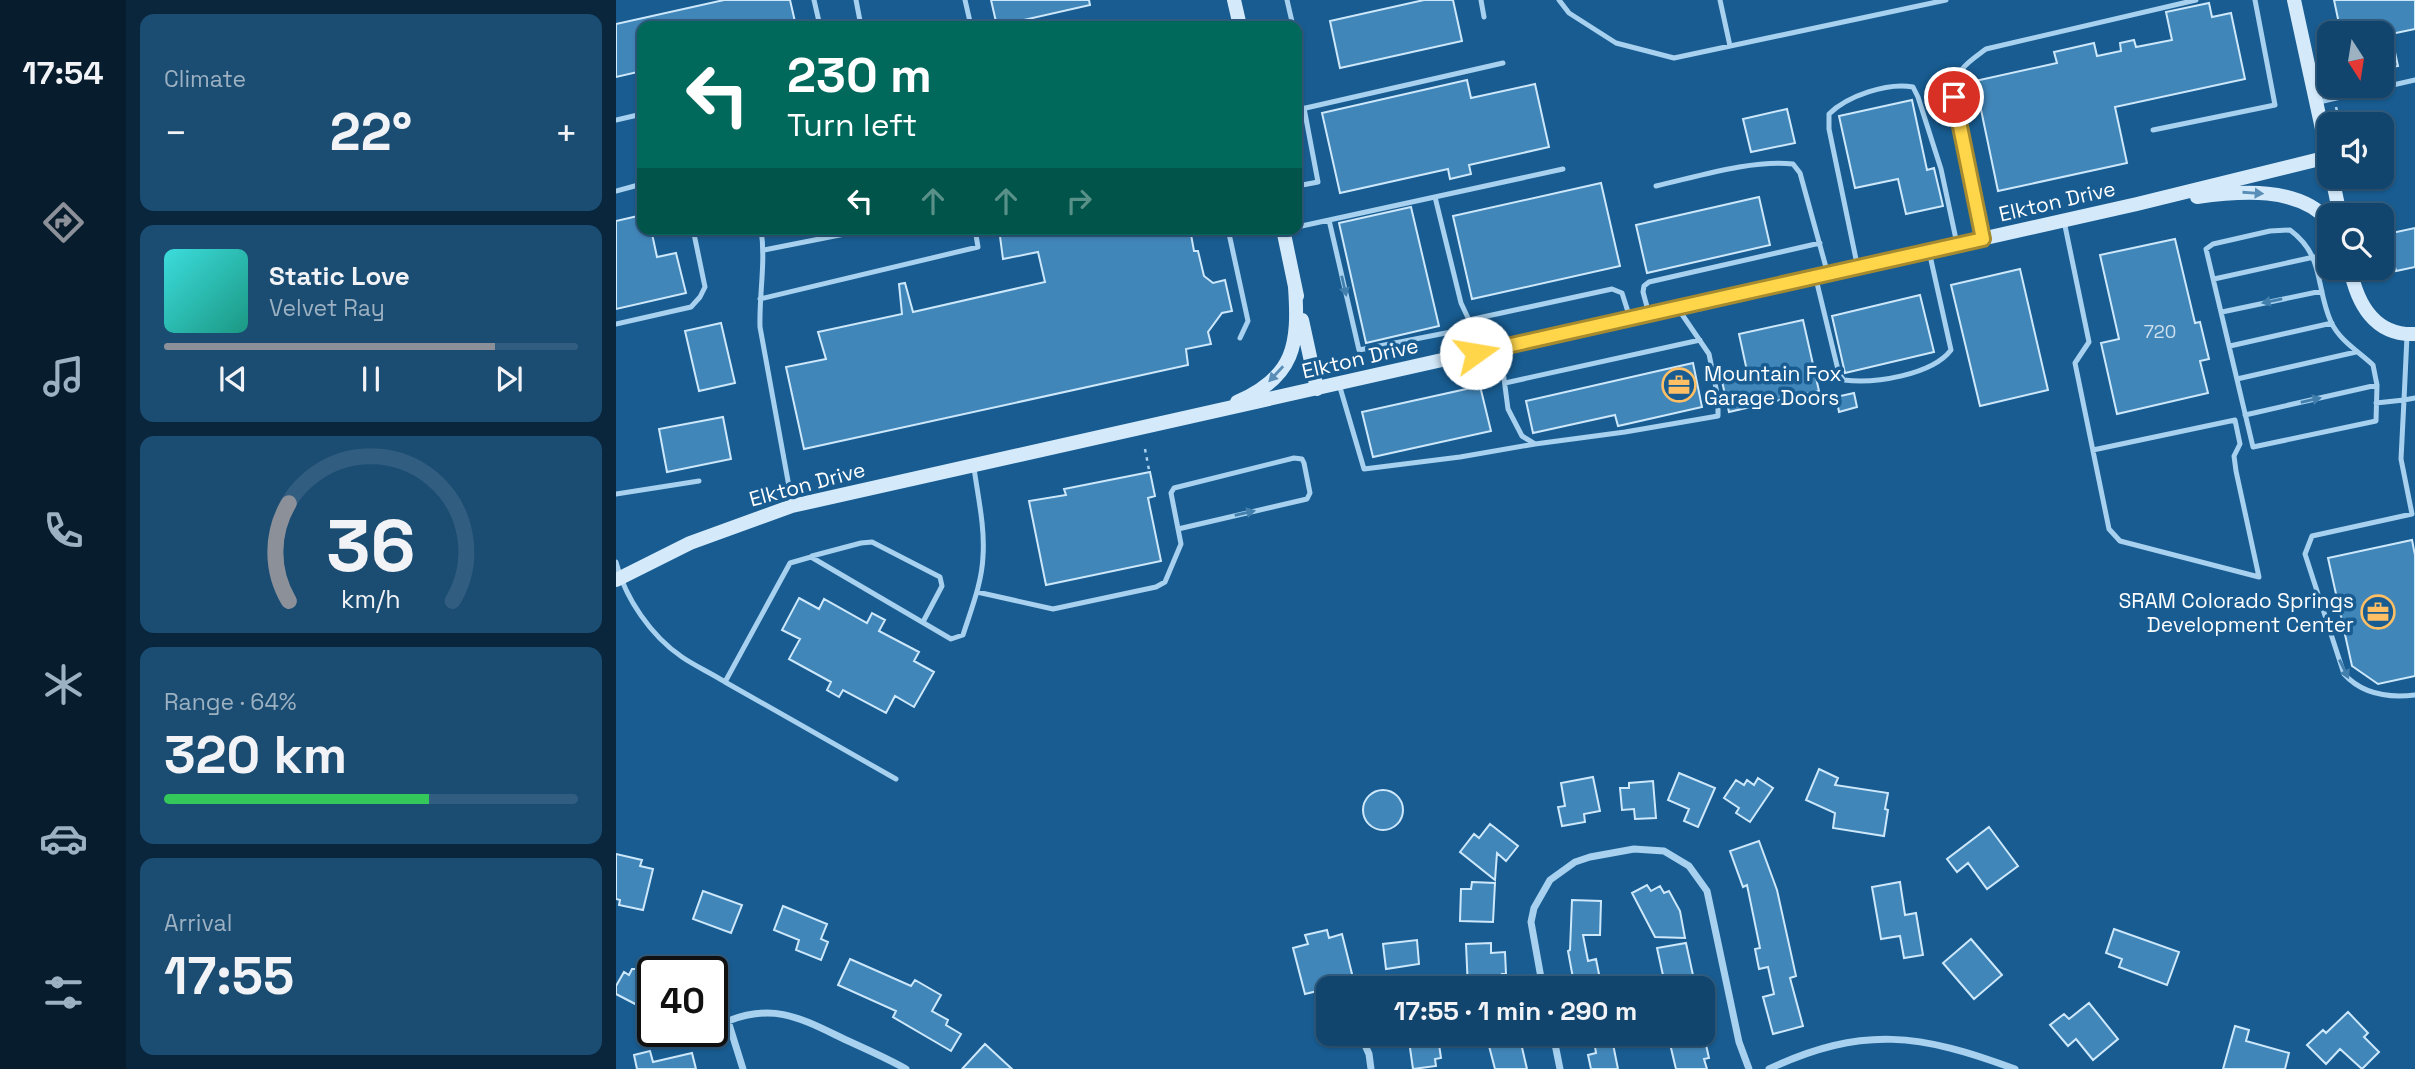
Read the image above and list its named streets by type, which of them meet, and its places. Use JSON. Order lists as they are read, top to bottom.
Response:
{
  "streets": {
    "street": ["Elkton Drive"]
  },
  "places": {
    "office": ["Mountain Fox Garage Doors", "SRAM Colorado Springs Development Center"]
  },
  "house_numbers": ["720"],
  "north": "bottom",
  "page": {
    "tabs": "17:54",
    "tile": [
      "Climate",
      ["Range · 64%", "320 km"],
      ["Arrival", "17:55"]
    ],
    "turn": ["230 m", "Turn left"],
    "heat": ["−", "22°", "+"],
    "song": ["Static Love", "Velvet Ray"],
    "limit": "40",
    "trip": "17:55 · 1 min · 290 m",
    "gauge": ["36", "km/h"]
  }
}
